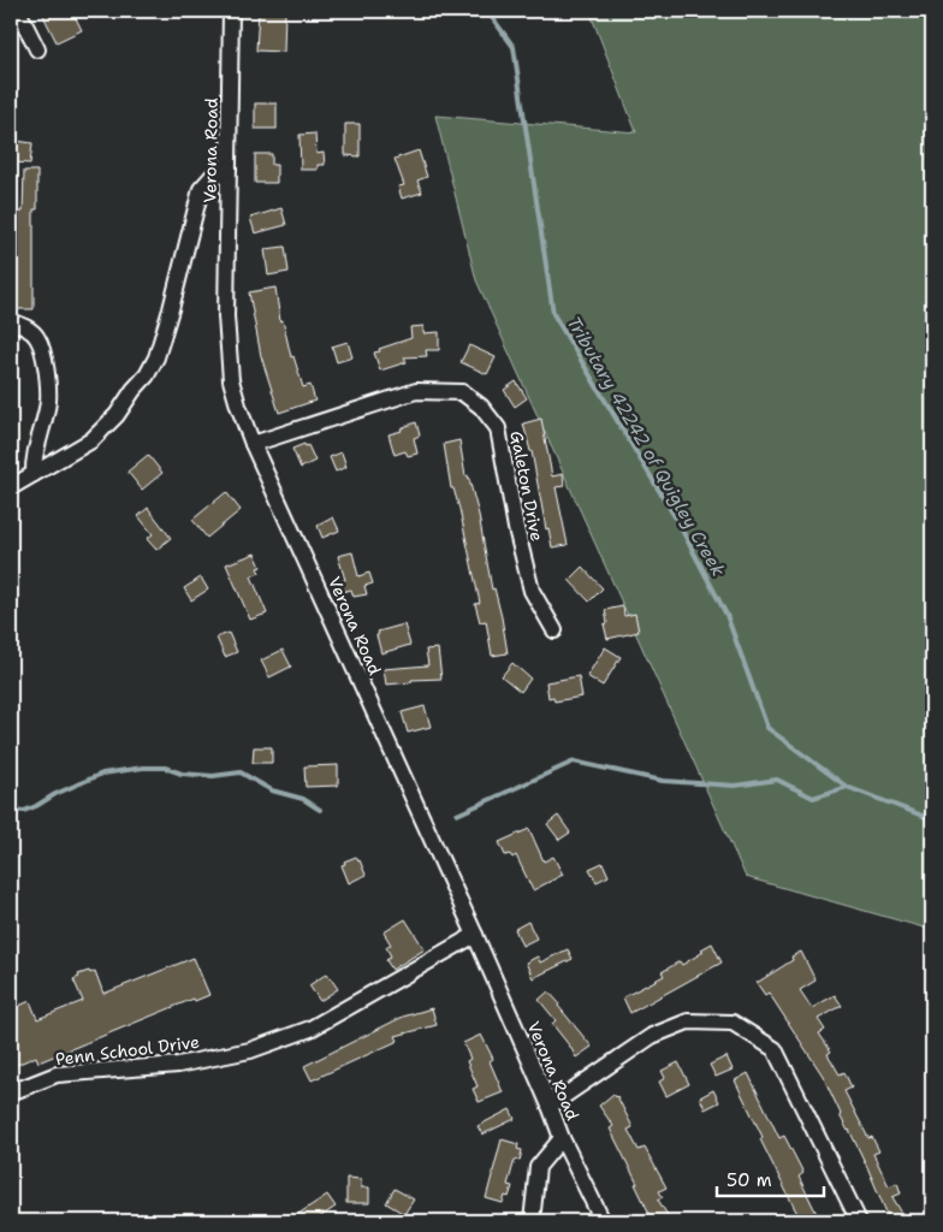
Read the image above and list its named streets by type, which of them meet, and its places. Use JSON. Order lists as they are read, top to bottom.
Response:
{
  "streets": {
    "street": ["Verona Road", "Galeton Drive", "Penn School Drive"]
  },
  "crossings": [
    ["Verona Road", "Galeton Drive"],
    ["Verona Road", "Penn School Drive"]
  ],
  "water": ["Tributary 42242 of Quigley Creek"],
  "scale_bar": "50 m"
}
